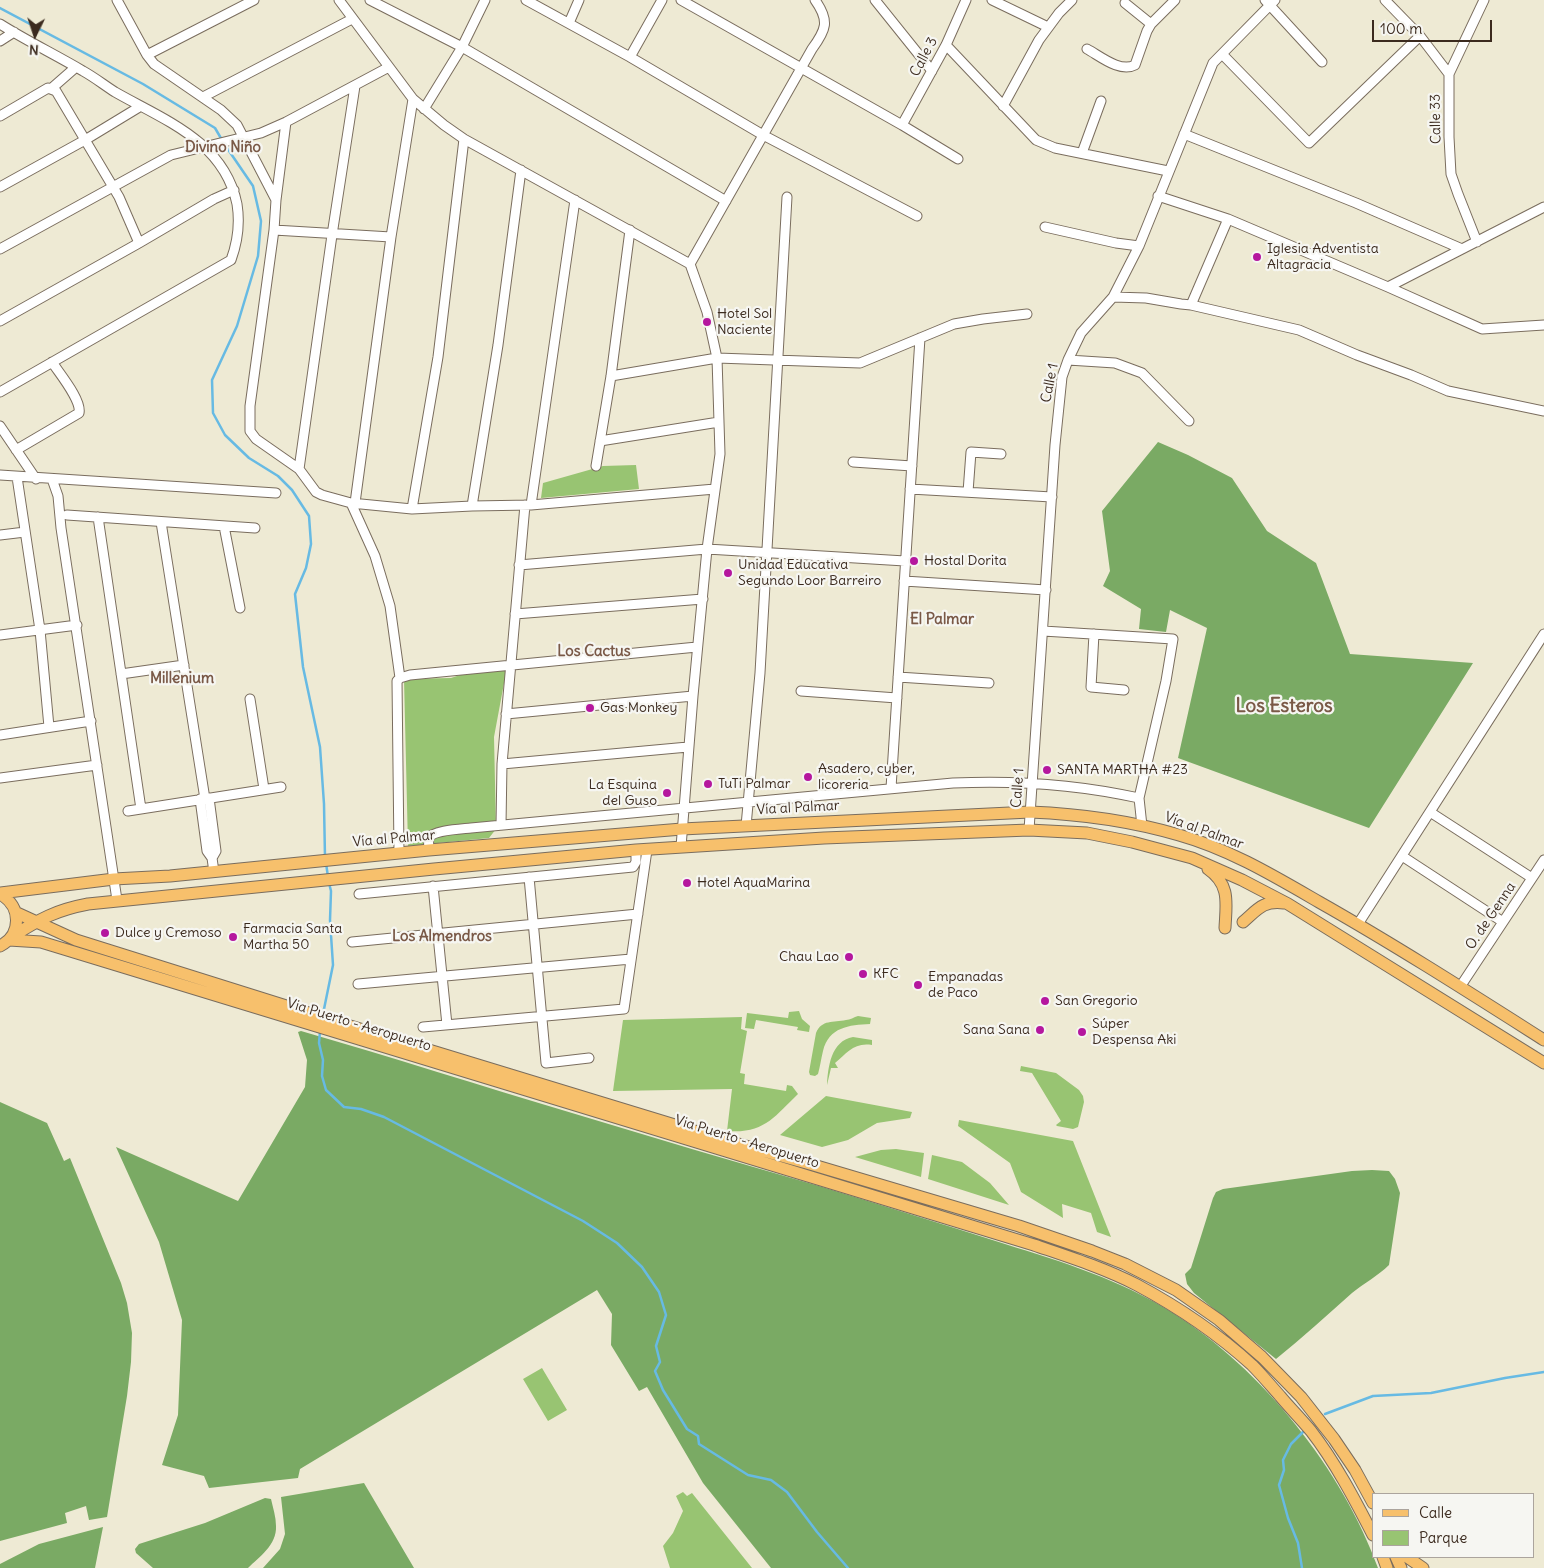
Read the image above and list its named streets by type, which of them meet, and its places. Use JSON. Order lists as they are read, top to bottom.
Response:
{
  "streets": {
    "main road": ["Vía al Palmar", "Via Puerto - Aeropuerto"],
    "street": [
      "Calle 3",
      "Calle 33",
      "Calle 1",
      "O. de Genna"
    ]
  },
  "crossings": [
    ["Calle 1", "Vía al Palmar"],
    ["Vía al Palmar", "O. de Genna"]
  ],
  "districts": [
    "Divino Niño",
    "El Palmar",
    "Los Cactus",
    "Millenium",
    "Los Esteros",
    "Los Almendros"
  ],
  "places": [
    "Iglesia Adventista Altagracia",
    "Hotel Sol Naciente",
    "Hostal Dorita",
    "Unidad Educativa Segundo Loor Barreiro",
    "Gas Monkey",
    "SANTA MARTHA #23",
    "Asadero, cyber, licoreria",
    "TuTi Palmar",
    "La Esquina del Guso",
    "Hotel AquaMarina",
    "Dulce y Cremoso",
    "Farmacia Santa Martha 50",
    "Chau Lao",
    "KFC",
    "Empanadas de Paco",
    "San Gregorio",
    "Sana Sana",
    "Súper Despensa Aki"
  ],
  "legend": ["Calle", "Parque"],
  "scale_bar": "100 m",
  "north": "bottom"
}
